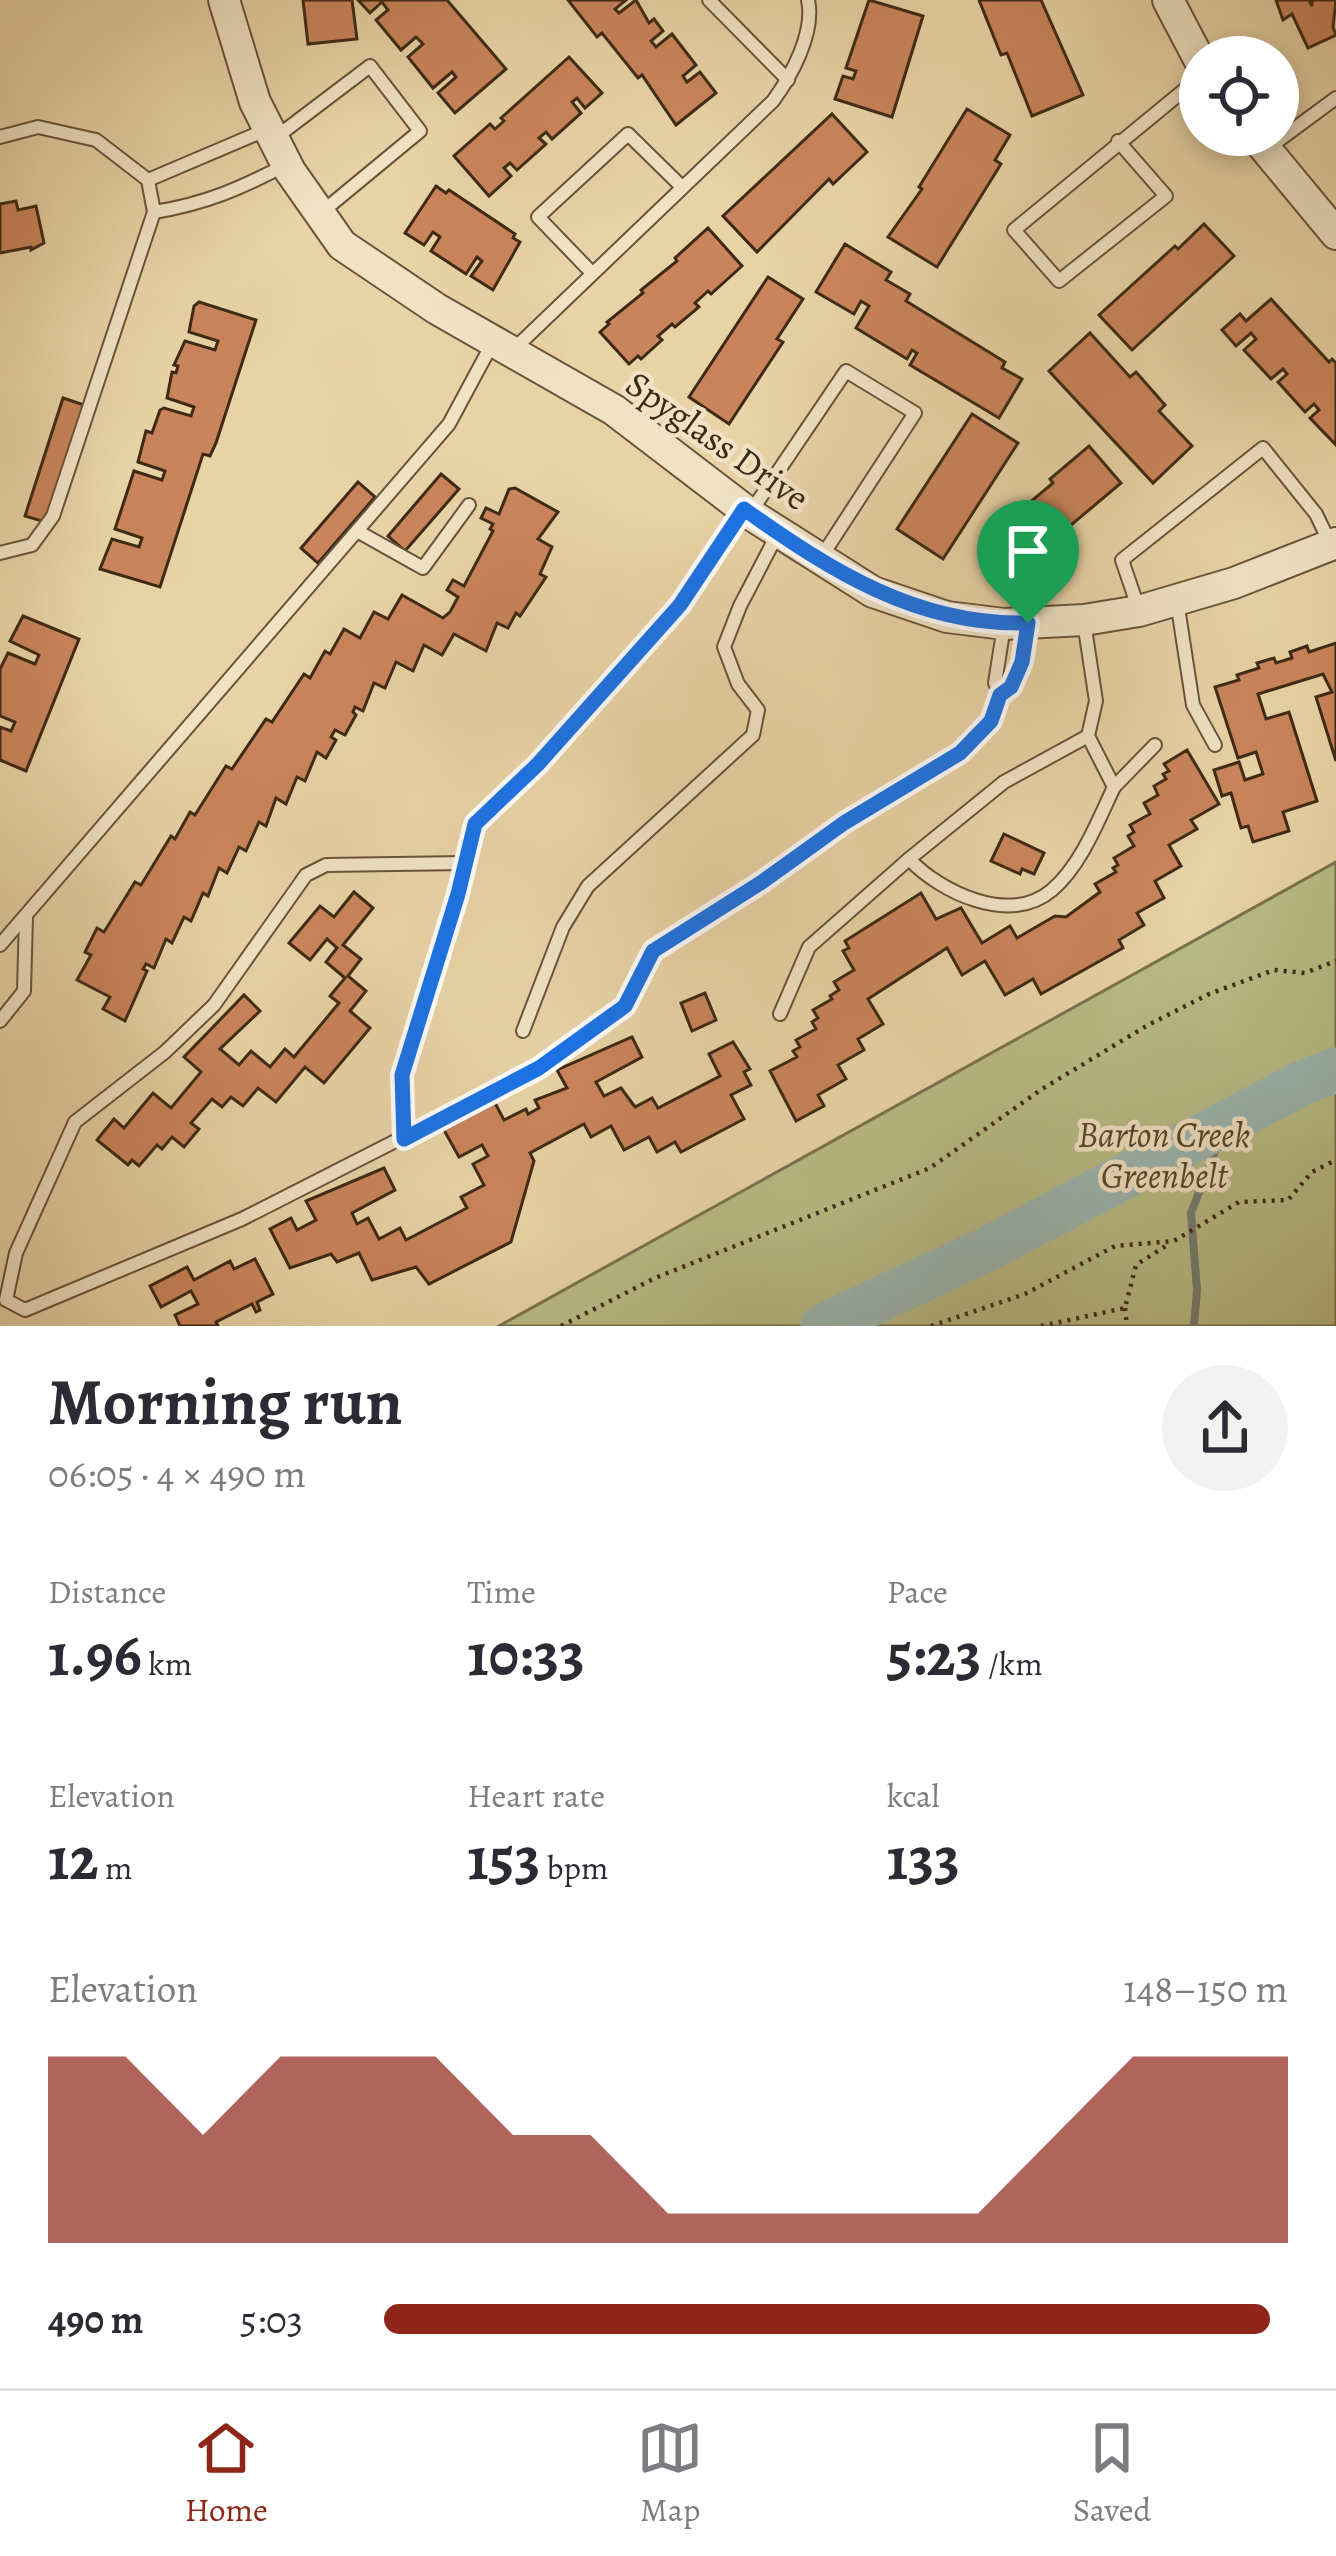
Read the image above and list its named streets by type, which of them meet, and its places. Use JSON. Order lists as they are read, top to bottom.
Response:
{
  "streets": {
    "street": ["Spyglass Drive"]
  },
  "parks": ["Barton Creek Greenbelt"],
  "page": {
    "heading": ["Morning run", "06:05 · 4 × 490 m"],
    "stats": [
      ["Distance", "1.96 km"],
      ["Time", "10:33"],
      ["Pace", "5:23 /km"],
      ["Elevation", "12 m"],
      ["Heart rate", "153 bpm"],
      ["kcal", "133"]
    ],
    "chart": ["Elevation", "148–150 m"],
    "list": [
      {
        "name": "490 m",
        "note": "5:03"
      }
    ],
    "tabs": ["Home", "Map", "Saved"]
  }
}
